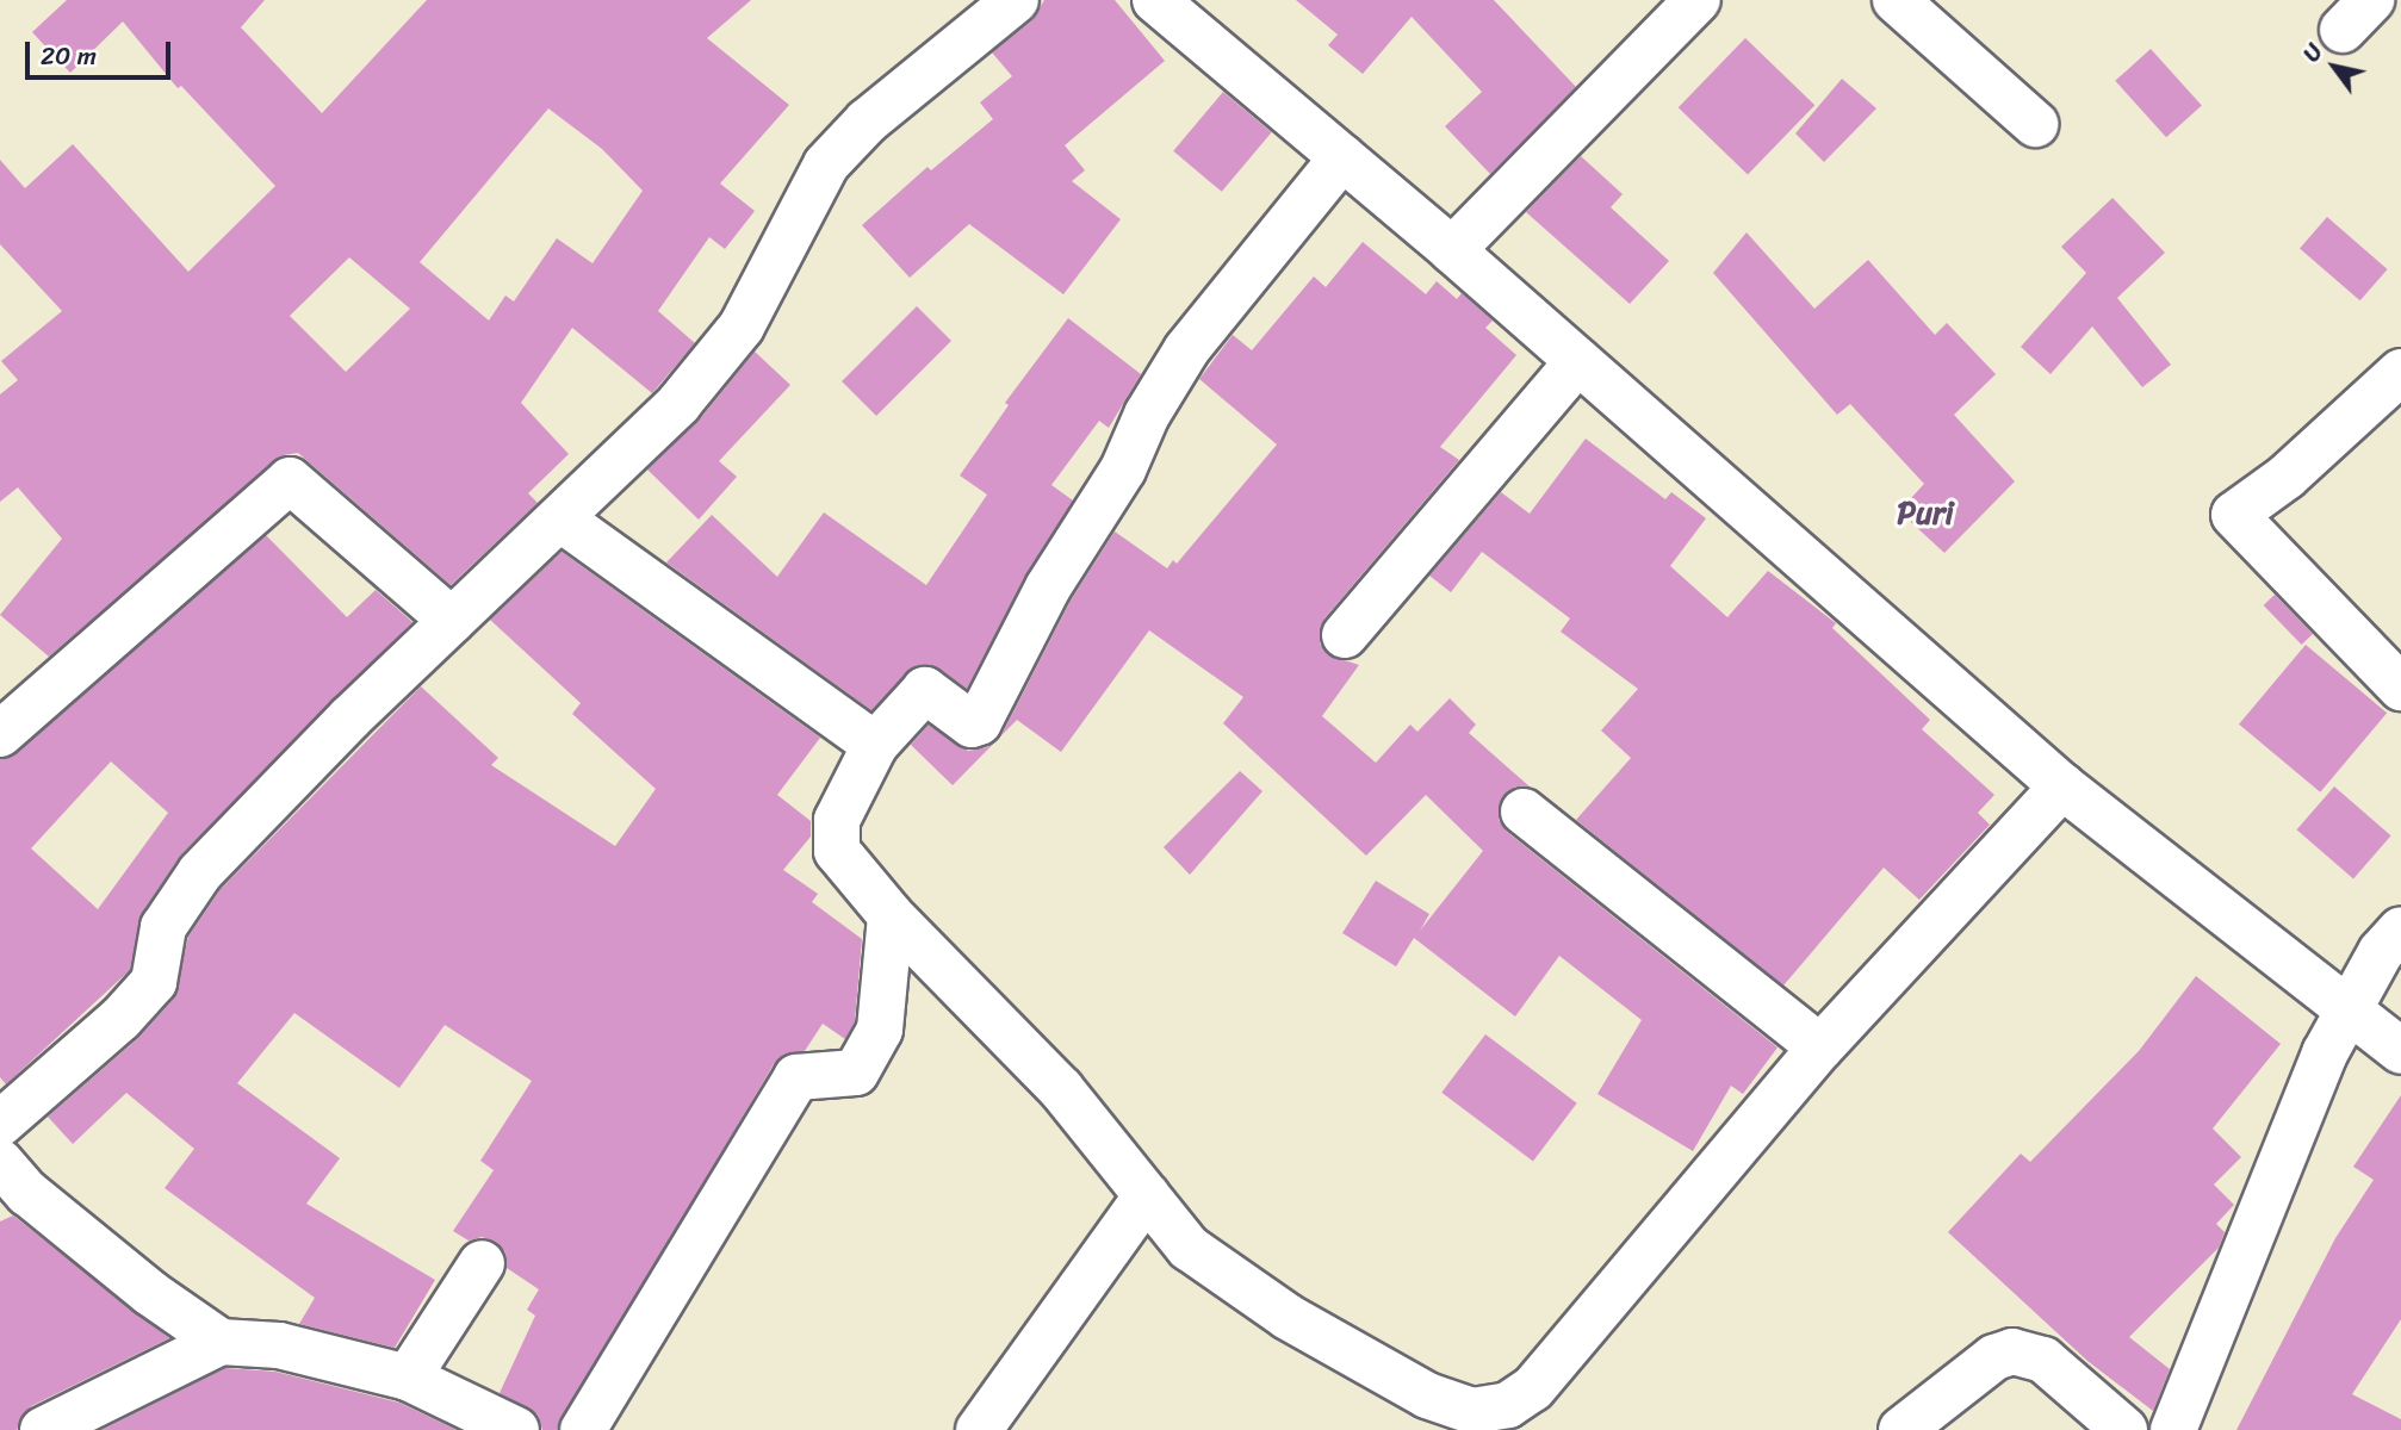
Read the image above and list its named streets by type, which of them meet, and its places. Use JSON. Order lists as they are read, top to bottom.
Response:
{
  "districts": ["Puri"],
  "scale_bar": "20 m",
  "north": "top left"
}
